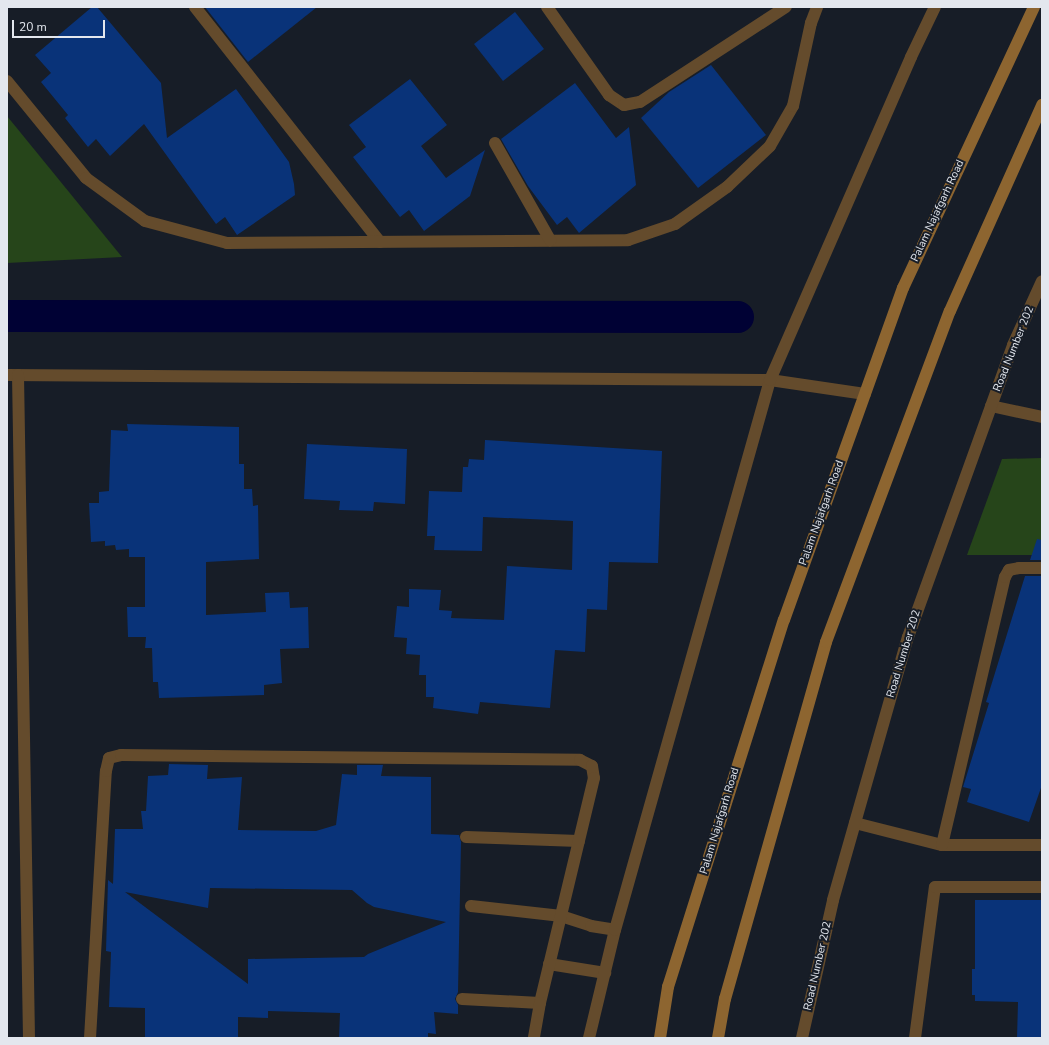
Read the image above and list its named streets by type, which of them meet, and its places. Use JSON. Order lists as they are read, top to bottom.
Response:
{
  "streets": {
    "main road": ["Palam Najafgarh Road"],
    "street": ["Road Number 202"]
  },
  "scale_bar": "20 m"
}
